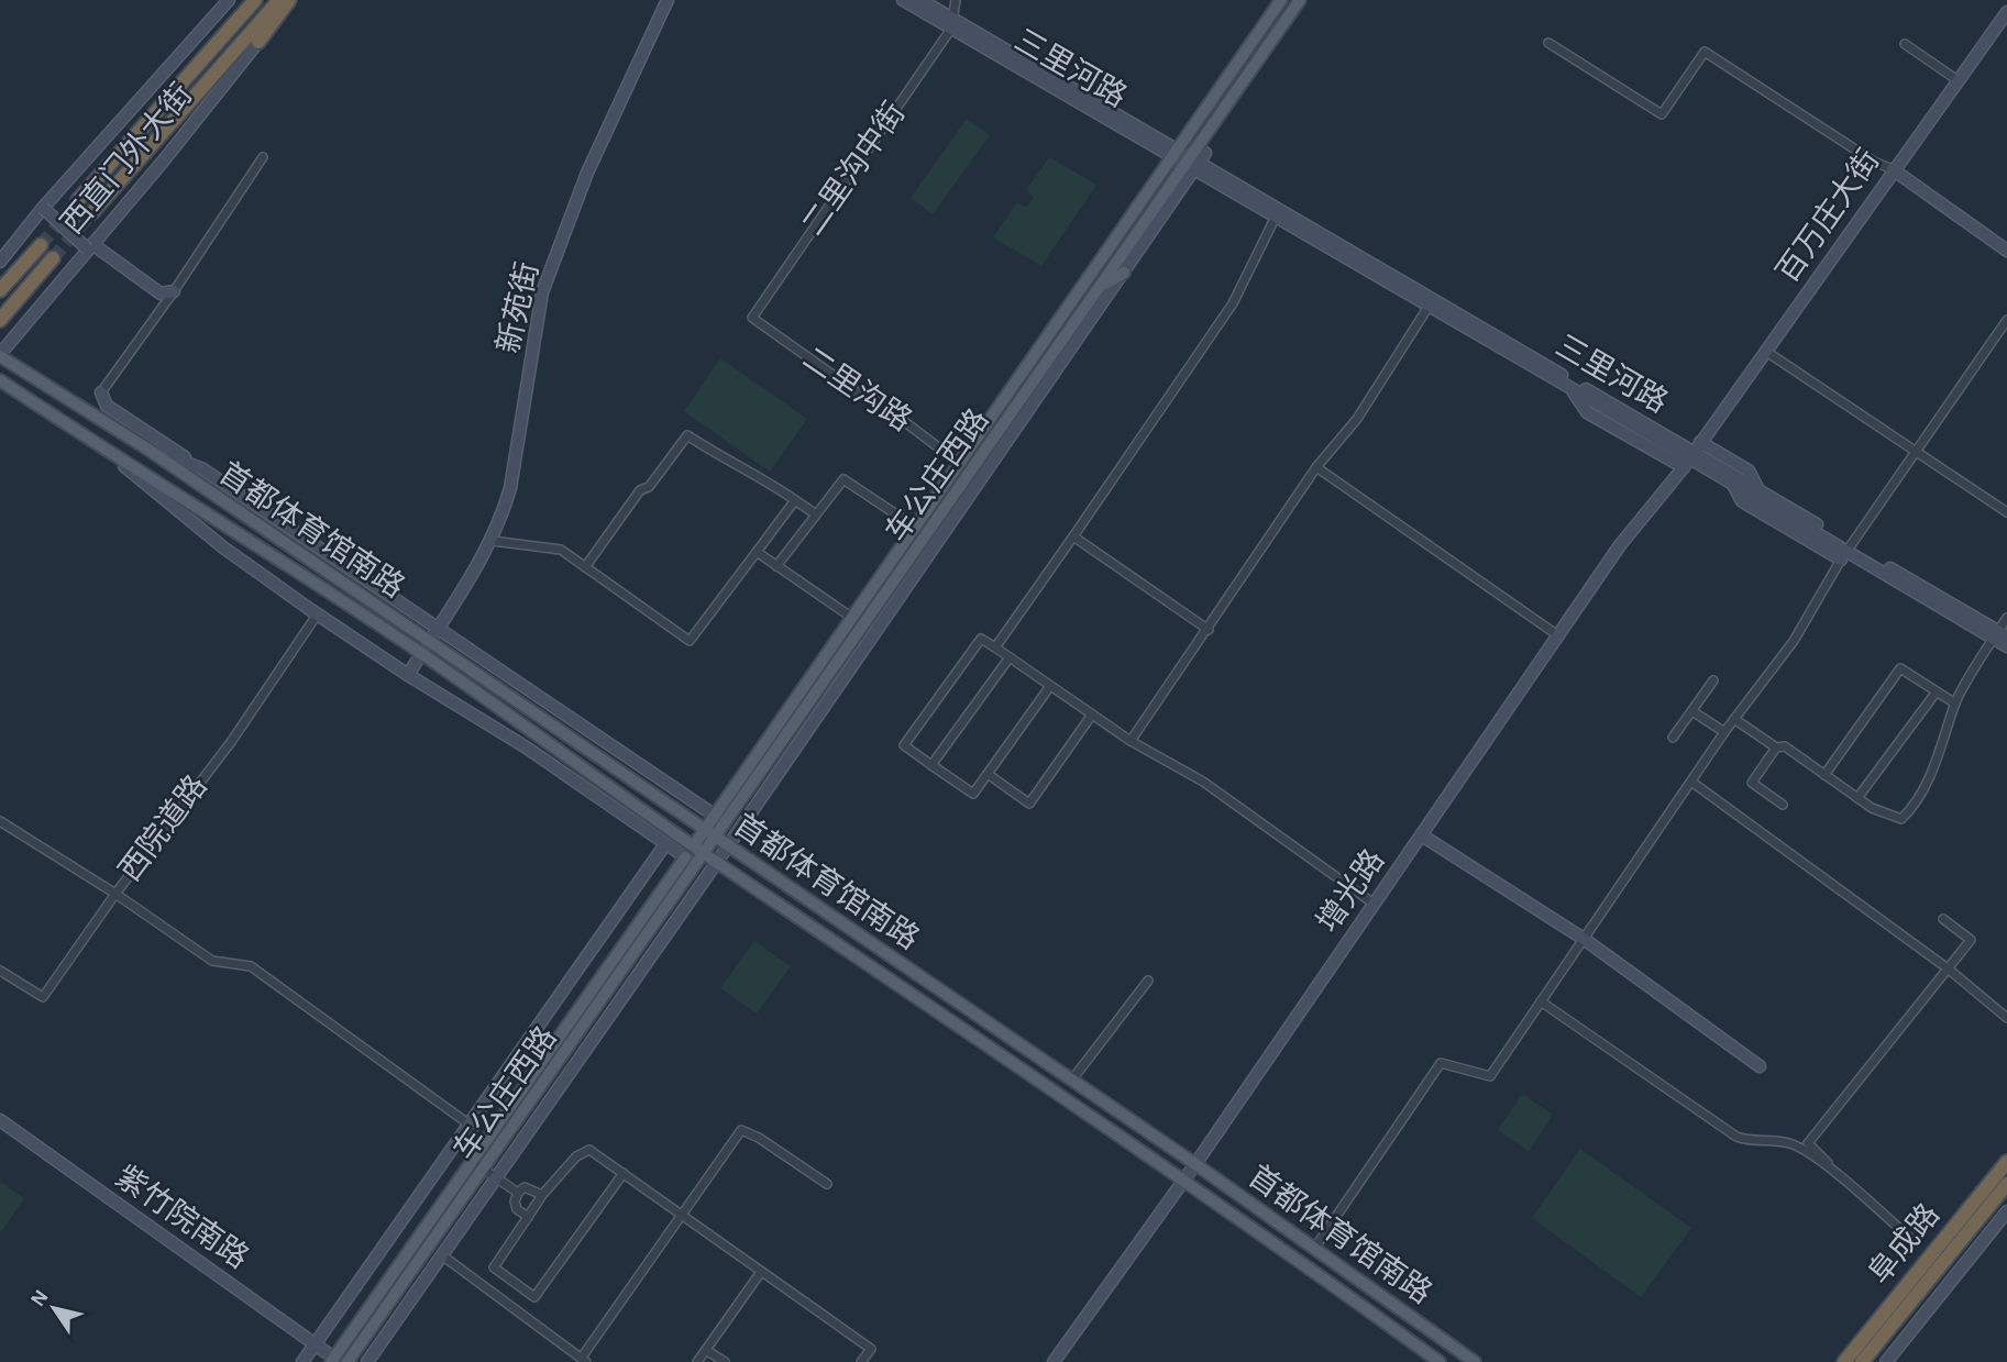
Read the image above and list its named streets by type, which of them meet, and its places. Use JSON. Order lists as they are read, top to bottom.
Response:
{
  "streets": {
    "highway": ["西直门外大街", "阜成路"],
    "main road": ["车公庄西路", "首都体育馆南路"],
    "street": [
      "三里河路",
      "二里沟中街",
      "百万庄大街",
      "新苑街",
      "二里沟路",
      "西院道路",
      "增光路",
      "紫竹院南路"
    ]
  },
  "crossings": [
    ["三里河路", "二里沟中街"],
    ["三里河路", "百万庄大街"],
    ["三里河路", "车公庄西路"],
    ["三里河路", "增光路"],
    ["西直门外大街", "首都体育馆南路"],
    ["二里沟中街", "二里沟路"],
    ["百万庄大街", "增光路"],
    ["新苑街", "首都体育馆南路"],
    ["二里沟路", "车公庄西路"],
    ["车公庄西路", "首都体育馆南路"],
    ["车公庄西路", "紫竹院南路"],
    ["首都体育馆南路", "增光路"]
  ],
  "north": "top left"
}
